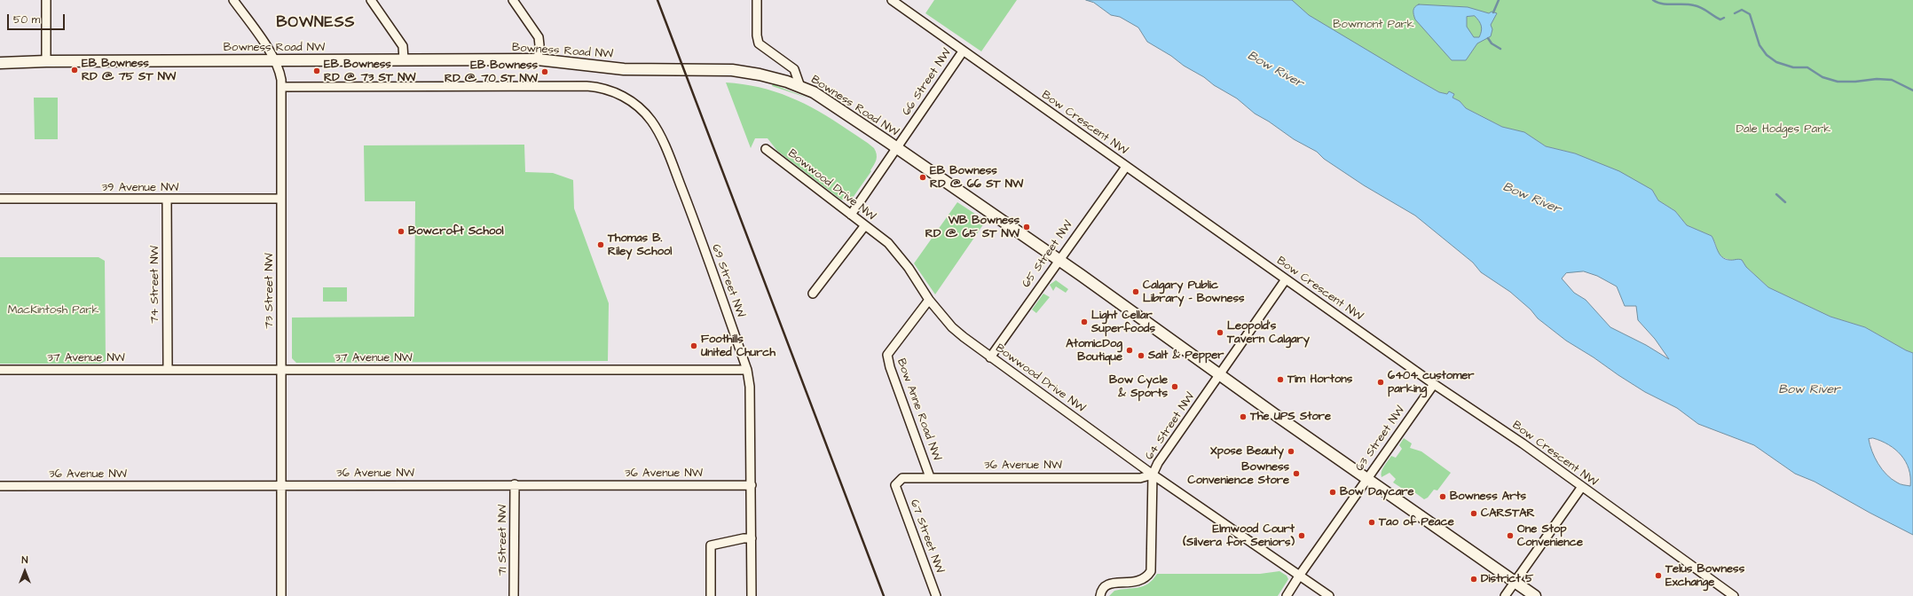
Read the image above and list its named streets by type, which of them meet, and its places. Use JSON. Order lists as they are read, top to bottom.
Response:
{
  "streets": {
    "street": [
      "Bowness Road NW",
      "66 Street NW",
      "Bow Crescent NW",
      "Bowwood Drive NW",
      "39 Avenue NW",
      "65 Street NW",
      "69 Street NW",
      "74 Street NW",
      "73 Street NW",
      "37 Avenue NW",
      "Bow Anne Road NW",
      "64 Street NW",
      "63 Street NW",
      "36 Avenue NW",
      "67 Street NW",
      "71 Street NW"
    ]
  },
  "crossings": [
    ["Bowness Road NW", "66 Street NW"],
    ["Bowness Road NW", "65 Street NW"],
    ["Bowness Road NW", "73 Street NW"],
    ["Bowness Road NW", "64 Street NW"],
    ["Bowness Road NW", "63 Street NW"],
    ["66 Street NW", "Bow Crescent NW"],
    ["66 Street NW", "Bowwood Drive NW"],
    ["Bow Crescent NW", "65 Street NW"],
    ["Bow Crescent NW", "64 Street NW"],
    ["Bow Crescent NW", "63 Street NW"],
    ["Bowwood Drive NW", "65 Street NW"],
    ["Bowwood Drive NW", "Bow Anne Road NW"],
    ["Bowwood Drive NW", "64 Street NW"],
    ["Bowwood Drive NW", "63 Street NW"],
    ["Bowwood Drive NW", "36 Avenue NW"],
    ["39 Avenue NW", "74 Street NW"],
    ["39 Avenue NW", "73 Street NW"],
    ["69 Street NW", "73 Street NW"],
    ["69 Street NW", "37 Avenue NW"],
    ["69 Street NW", "36 Avenue NW"],
    ["74 Street NW", "37 Avenue NW"],
    ["73 Street NW", "37 Avenue NW"],
    ["73 Street NW", "36 Avenue NW"],
    ["Bow Anne Road NW", "36 Avenue NW"],
    ["64 Street NW", "36 Avenue NW"],
    ["36 Avenue NW", "67 Street NW"],
    ["36 Avenue NW", "71 Street NW"]
  ],
  "districts": ["BOWNESS"],
  "water": ["Bow River"],
  "parks": ["Bowmont Park", "Dale Hodges Park", "MacKintosh Park"],
  "places": [
    "EB Bowness RD @ 75 ST NW",
    "EB Bowness RD @ 73 ST NW",
    "EB Bowness RD @ 70 ST NW",
    "EB Bowness RD @ 66 ST NW",
    "WB Bowness RD @ 65 ST NW",
    "Bowcroft School",
    "Thomas B. Riley School",
    "Calgary Public Library - Bowness",
    "Light Cellar Superfoods",
    "Leopold’s Tavern Calgary",
    "Foothills United Church",
    "AtomicDog Boutique",
    "Salt & Pepper",
    "Tim Hortons",
    "6404 customer parking",
    "Bow Cycle & Sports",
    "The UPS Store",
    "Xpose Beauty",
    "Bowness Convenience Store",
    "Bow Daycare",
    "Bowness Arts",
    "CARSTAR",
    "Tao of Peace",
    "Elmwood Court (Silvera for Seniors)",
    "One Stop Convenience",
    "Telus Bowness Exchange",
    "District 5"
  ],
  "scale_bar": "50 m",
  "north": "top"
}
